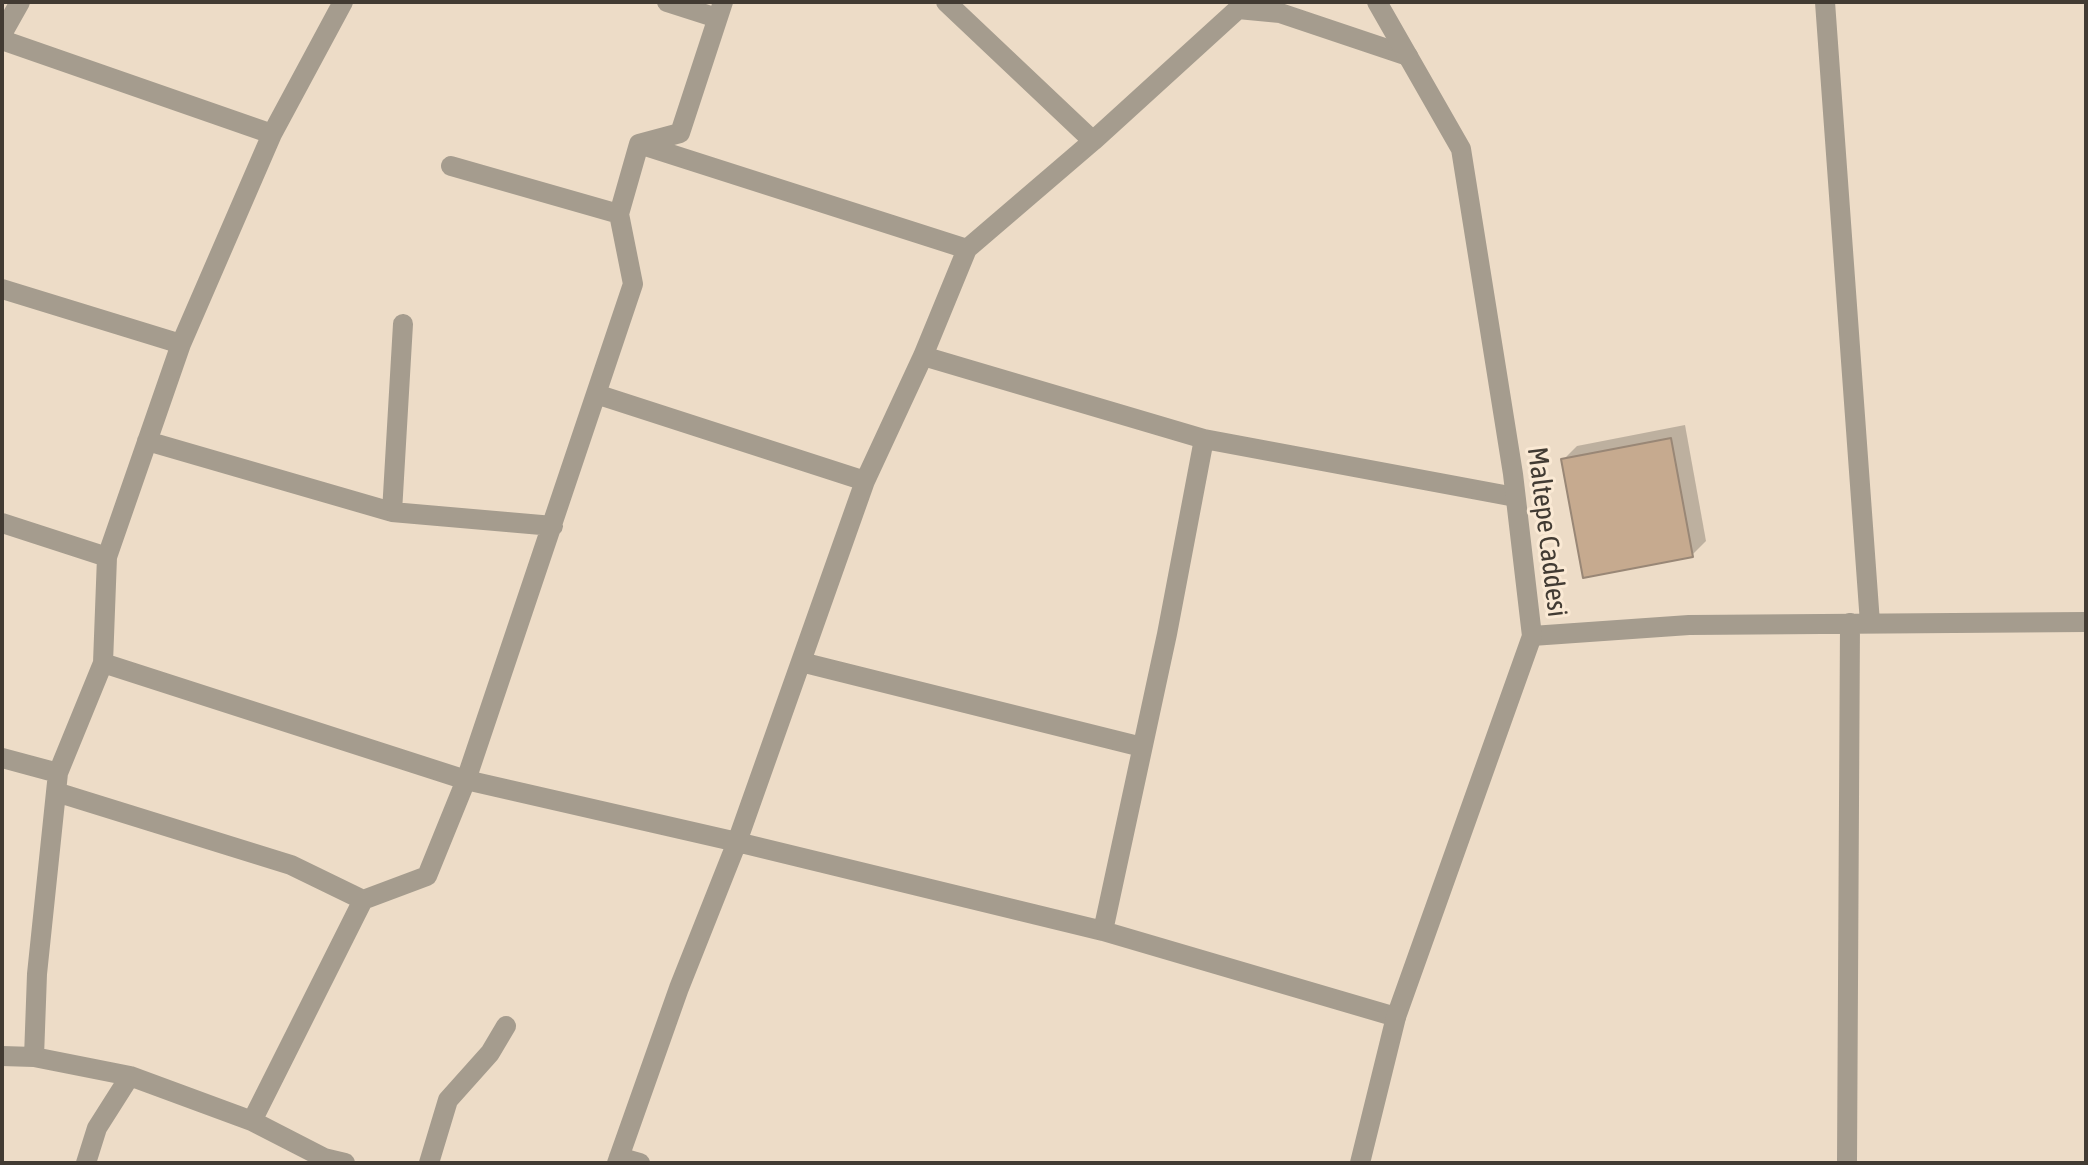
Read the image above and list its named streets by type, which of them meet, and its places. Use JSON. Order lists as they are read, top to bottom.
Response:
{
  "streets": {
    "street": ["Maltepe Caddesi"]
  }
}
